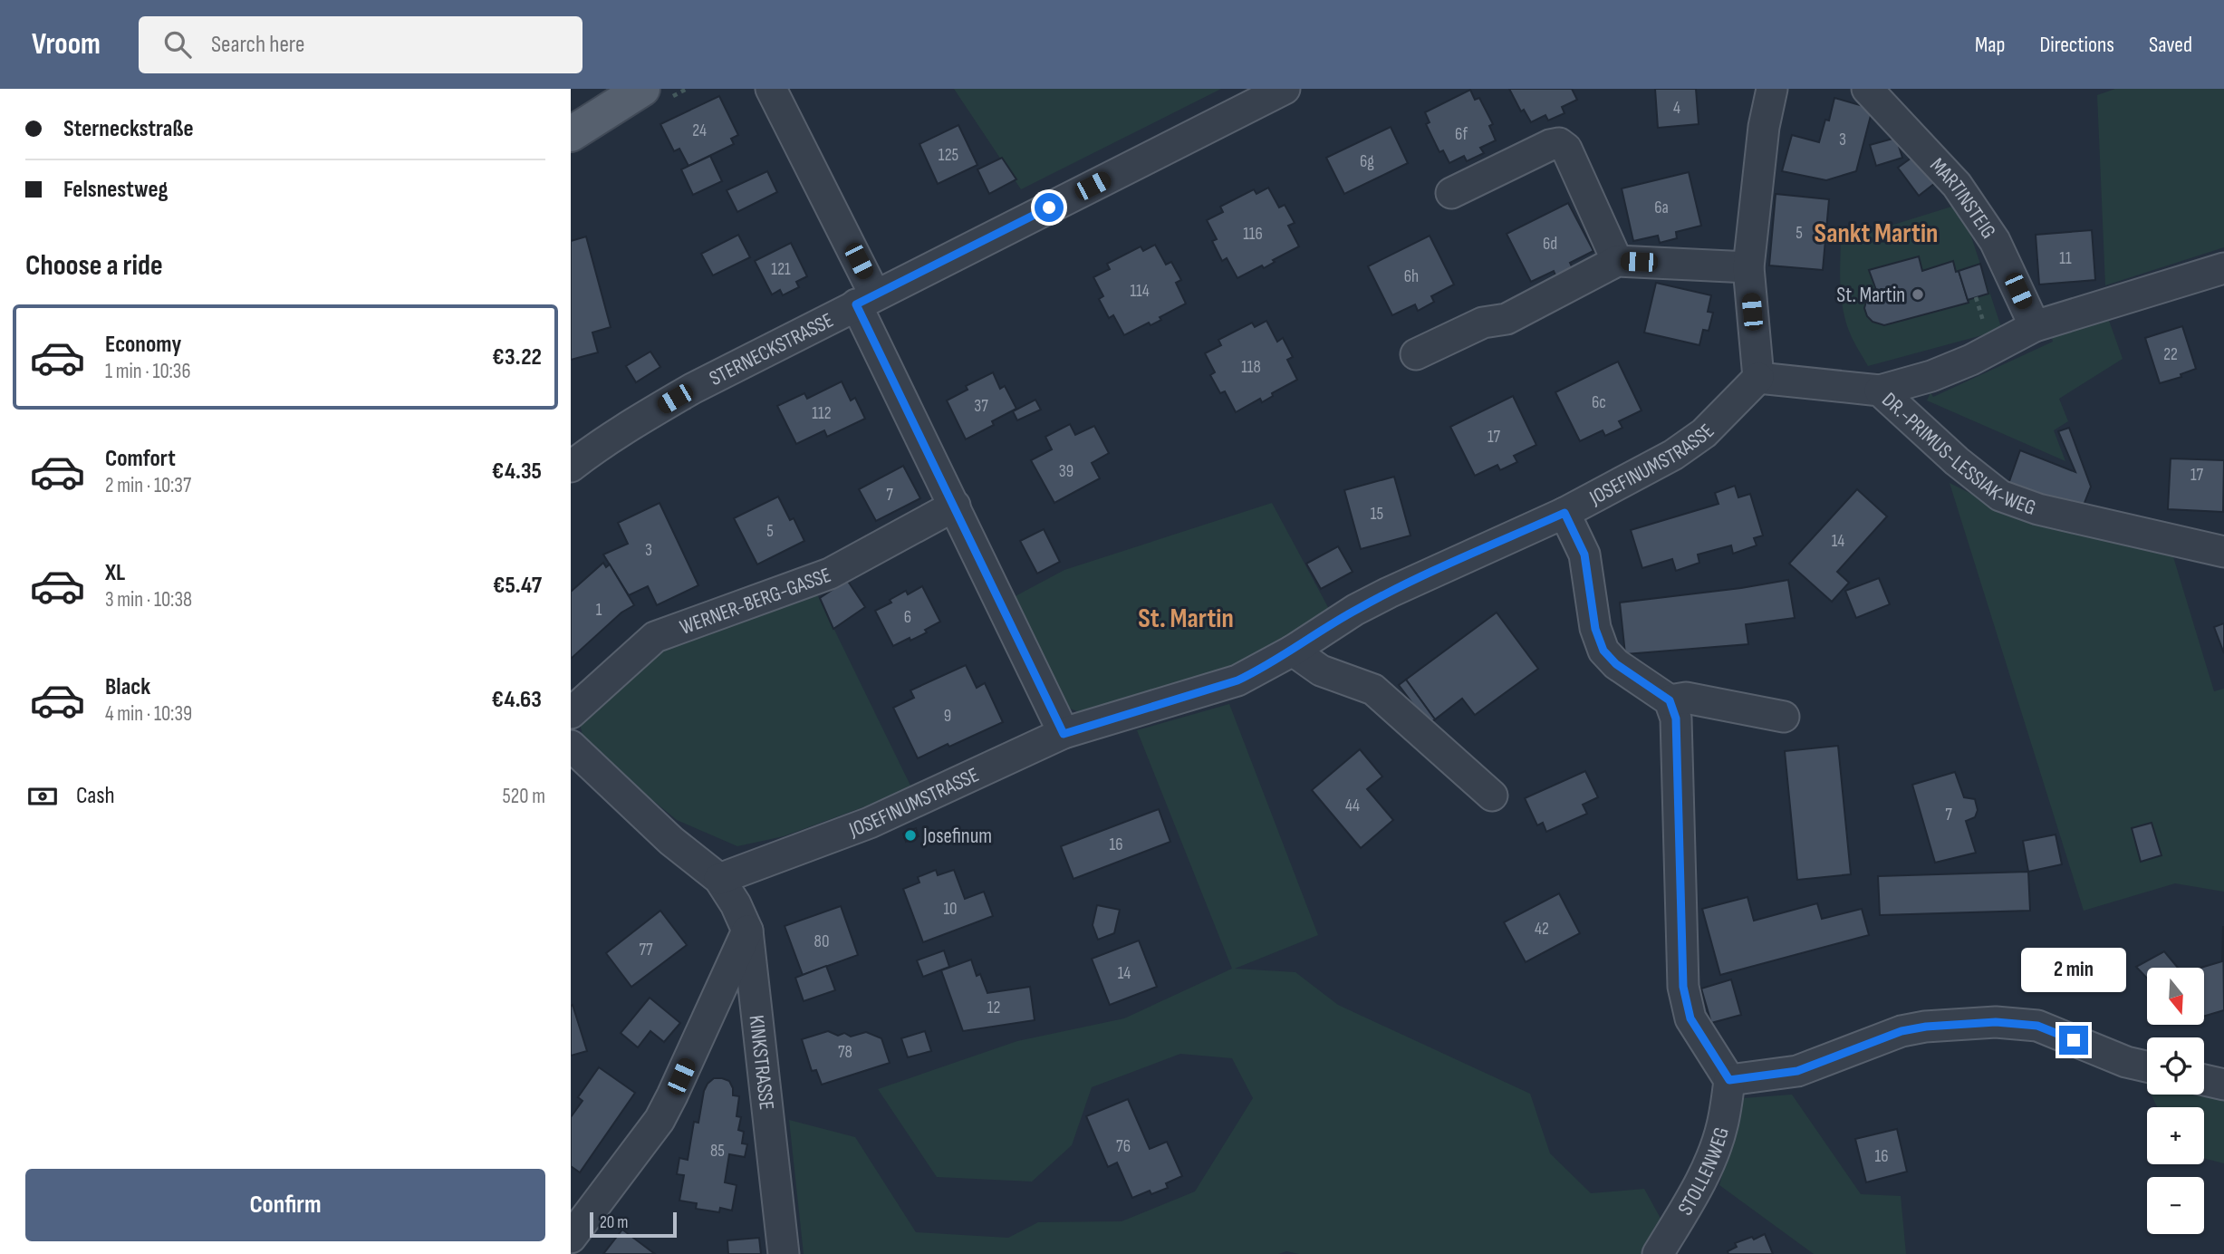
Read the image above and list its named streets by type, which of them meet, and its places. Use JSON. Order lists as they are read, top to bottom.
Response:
{
  "streets": {
    "street": [
      "MARTINSTEIG",
      "STERNECKSTRASSE",
      "DR.-PRIMUS-LESSIAK-WEG",
      "JOSEFINUMSTRASSE",
      "WERNER-BERG-GASSE",
      "KINKSTRASSE",
      "STOLLENWEG"
    ]
  },
  "crossings": [
    ["DR.-PRIMUS-LESSIAK-WEG", "JOSEFINUMSTRASSE"],
    ["JOSEFINUMSTRASSE", "KINKSTRASSE"]
  ],
  "districts": ["Sankt Martin", "St. Martin"],
  "places": ["St. Martin", "Josefinum"],
  "house_numbers": [
    "4",
    "24",
    "6f",
    "3",
    "125",
    "6g",
    "6a",
    "5",
    "116",
    "6d",
    "11",
    "121",
    "6h",
    "114",
    "22",
    "118",
    "6c",
    "37",
    "112",
    "17",
    "39",
    "17",
    "7",
    "15",
    "5",
    "14",
    "3",
    "1",
    "6",
    "9",
    "44",
    "7",
    "16",
    "10",
    "42",
    "80",
    "77",
    "14",
    "12",
    "78",
    "76",
    "85",
    "16"
  ],
  "scale_bar": "20 m",
  "north": "bottom",
  "page": {
    "header": "Vroom",
    "search": "Search here",
    "nav": ["Map", "Directions", "Saved"],
    "banner": ["Sterneckstraße", "Felsnestweg"],
    "heading": "Choose a ride",
    "list": [
      {
        "name": "Economy",
        "note": "1 min · 10:36",
        "value": "€3.22"
      },
      {
        "name": "Comfort",
        "note": "2 min · 10:37",
        "value": "€4.35"
      },
      {
        "name": "XL",
        "note": "3 min · 10:38",
        "value": "€5.47"
      },
      {
        "name": "Black",
        "note": "4 min · 10:39",
        "value": "€4.63"
      }
    ],
    "pay": ["Cash", "520 m"],
    "bubble": "2 min",
    "map_buttons": ["+", "−"],
    "buttons": "Confirm",
    "scale": "20 m"
  }
}
